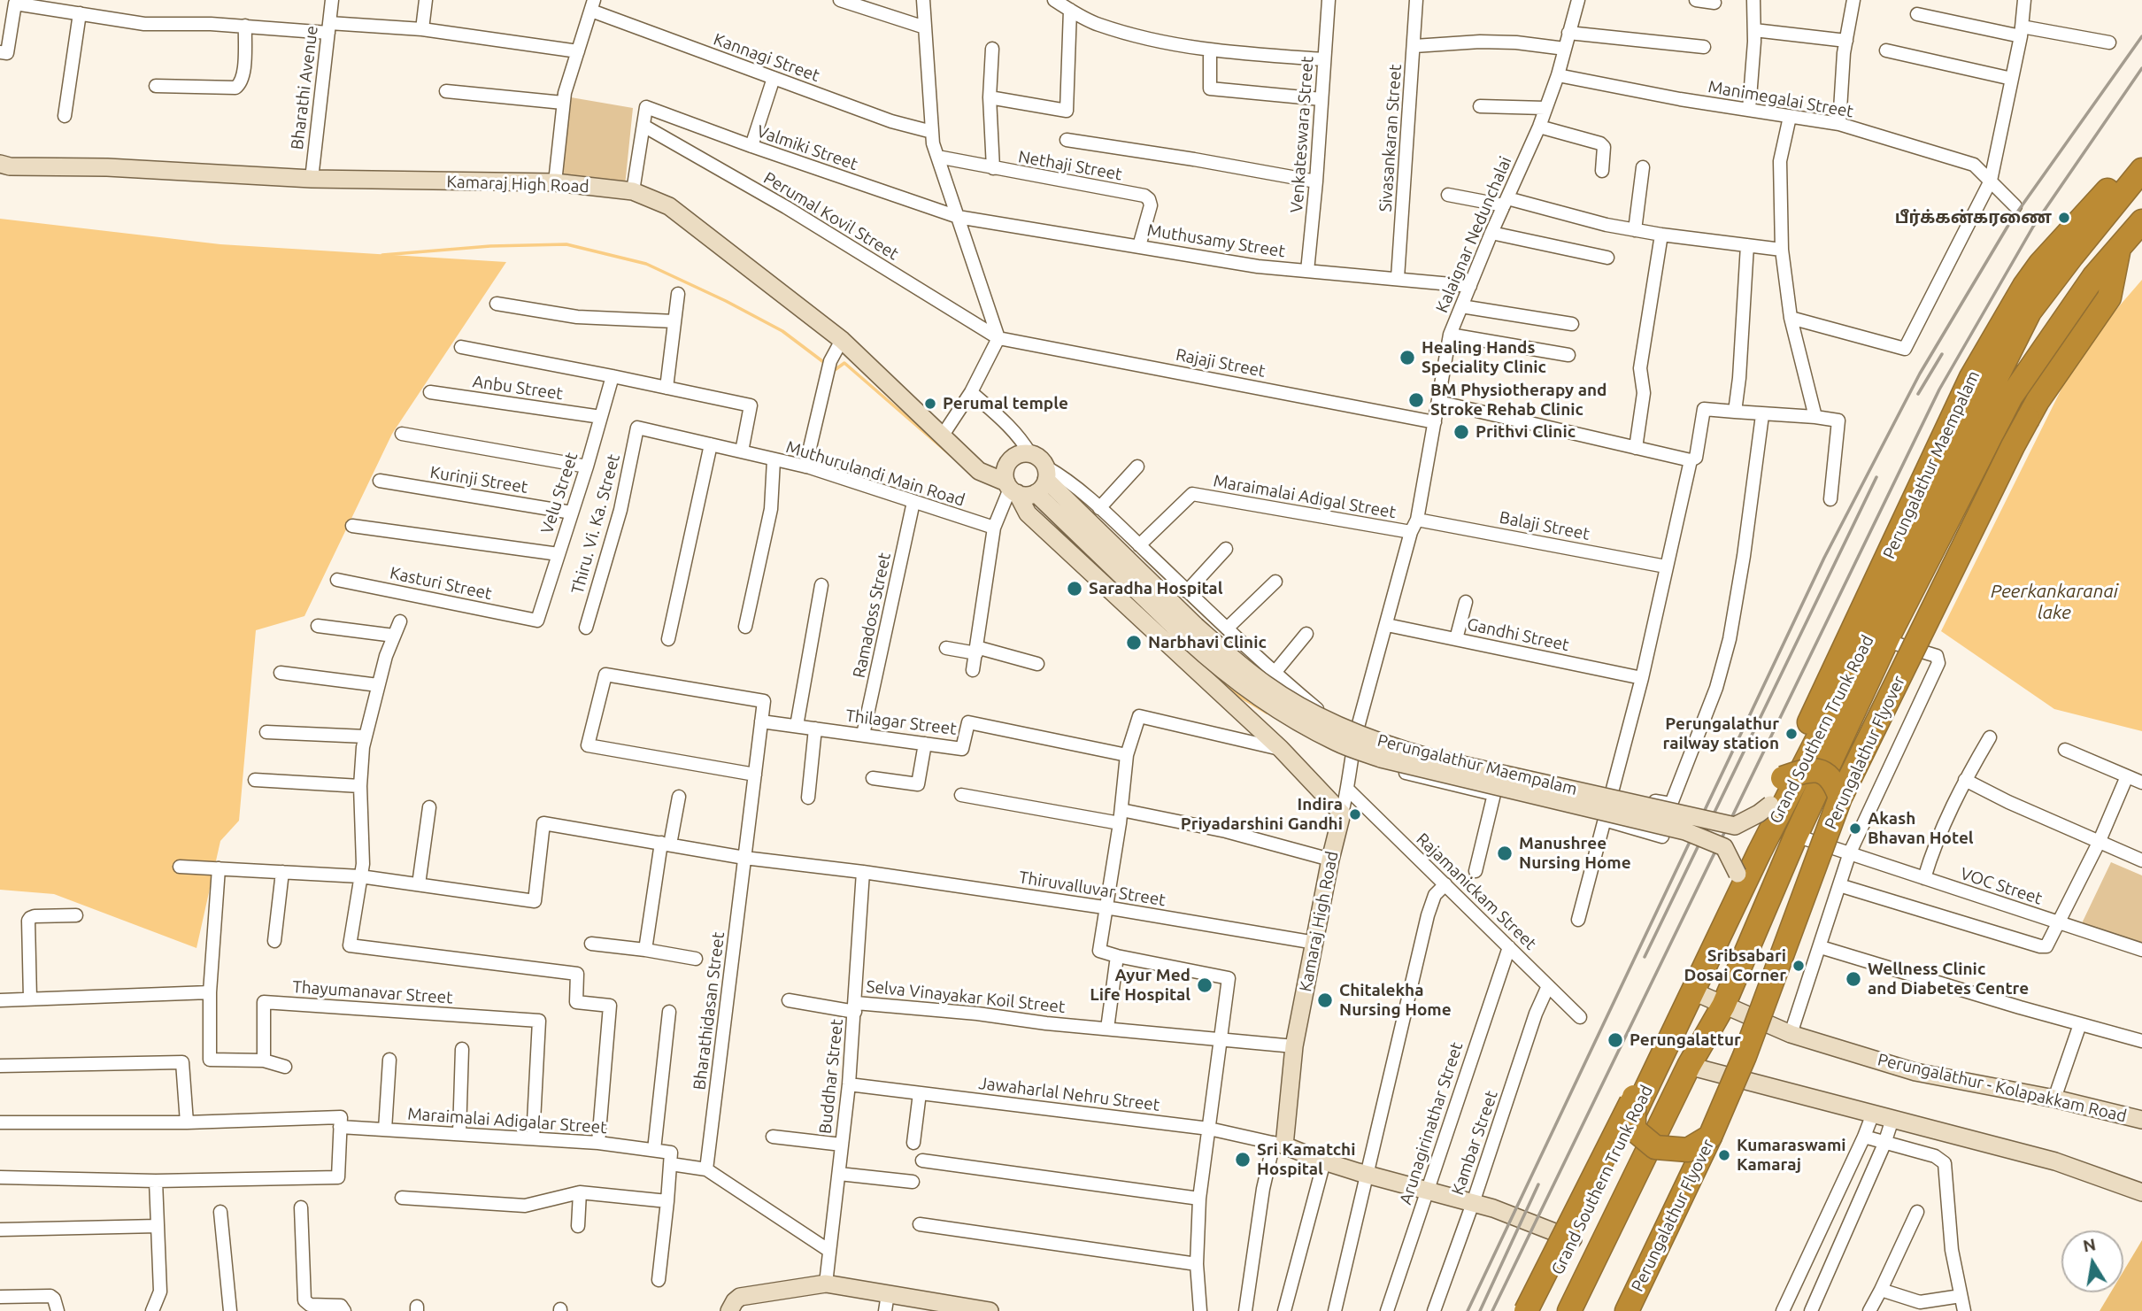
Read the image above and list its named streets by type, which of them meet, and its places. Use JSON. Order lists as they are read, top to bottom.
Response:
{
  "streets": {
    "highway": ["Perungalathur Maempalam", "Grand Southern Trunk Road", "Perungalathur Flyover"],
    "street": [
      "Kannagi Street",
      "Bharathi Avenue",
      "Manimegalai Street",
      "Venkateswara Street",
      "Sivasankaran Street",
      "Valmiki Street",
      "Nethaji Street",
      "Kamaraj High Road",
      "Perumal Kovil Street",
      "Kalaignar Nedunchalai",
      "Muthusamy Street",
      "Rajaji Street",
      "Anbu Street",
      "Muthurulandi Main Road",
      "Kurinji Street",
      "Velu Street",
      "Maraimalai Adigal Street",
      "Thiru. Vi. Ka. Street",
      "Balaji Street",
      "Kasturi Street",
      "Ramadoss Street",
      "Gandhi Street",
      "Thilagar Street",
      "VOC Street",
      "Thiruvalluvar Street",
      "Rajamanickam Street",
      "Thayumanavar Street",
      "Selva Vinayakar Koil Street",
      "Bharathidasan Street",
      "Buddhar Street",
      "Perungalathur - Kolapakkam Road",
      "Jawaharlal Nehru Street",
      "Maraimalai Adigalar Street",
      "Arunagirinathar Street",
      "Kambar Street"
    ]
  },
  "crossings": [
    ["Bharathi Avenue", "Kamaraj High Road"],
    ["Manimegalai Street", "Kalaignar Nedunchalai"],
    ["Venkateswara Street", "Muthusamy Street"],
    ["Sivasankaran Street", "Muthusamy Street"],
    ["Valmiki Street", "Perumal Kovil Street"],
    ["Valmiki Street", "Muthusamy Street"],
    ["Nethaji Street", "Muthusamy Street"],
    ["Kamaraj High Road", "Kalaignar Nedunchalai"],
    ["Kamaraj High Road", "Perungalathur Maempalam"],
    ["Kamaraj High Road", "Thiruvalluvar Street"],
    ["Kamaraj High Road", "Selva Vinayakar Koil Street"],
    ["Kamaraj High Road", "Jawaharlal Nehru Street"],
    ["Perumal Kovil Street", "Rajaji Street"],
    ["Kalaignar Nedunchalai", "Muthusamy Street"],
    ["Kalaignar Nedunchalai", "Rajaji Street"],
    ["Kalaignar Nedunchalai", "Maraimalai Adigal Street"],
    ["Kalaignar Nedunchalai", "Balaji Street"],
    ["Kalaignar Nedunchalai", "Gandhi Street"],
    ["Kalaignar Nedunchalai", "Rajamanickam Street"],
    ["Anbu Street", "Velu Street"],
    ["Muthurulandi Main Road", "Thiru. Vi. Ka. Street"],
    ["Muthurulandi Main Road", "Ramadoss Street"],
    ["Kurinji Street", "Velu Street"],
    ["Velu Street", "Kasturi Street"],
    ["Ramadoss Street", "Thilagar Street"],
    ["Thilagar Street", "Bharathidasan Street"],
    ["Grand Southern Trunk Road", "Perungalathur Flyover"],
    ["Grand Southern Trunk Road", "VOC Street"],
    ["Grand Southern Trunk Road", "Perungalathur - Kolapakkam Road"],
    ["Thiruvalluvar Street", "Bharathidasan Street"],
    ["Thiruvalluvar Street", "Buddhar Street"],
    ["Rajamanickam Street", "Arunagirinathar Street"],
    ["Rajamanickam Street", "Kambar Street"],
    ["Thayumanavar Street", "Maraimalai Adigalar Street"],
    ["Selva Vinayakar Koil Street", "Buddhar Street"],
    ["Bharathidasan Street", "Maraimalai Adigalar Street"],
    ["Buddhar Street", "Jawaharlal Nehru Street"]
  ],
  "water": ["Peerkankaranai lake"],
  "places": [
    "பீர்க்கன்கரணை",
    "Healing Hands Speciality Clinic",
    "BM Physiotherapy and Stroke Rehab Clinic",
    "Perumal temple",
    "Prithvi Clinic",
    "Saradha Hospital",
    "Narbhavi Clinic",
    "Perungalathur railway station",
    "Indira Priyadarshini Gandhi",
    "Akash Bhavan Hotel",
    "Manushree Nursing Home",
    "Sribsabari Dosai Corner",
    "Wellness Clinic and Diabetes Centre",
    "Ayur Med Life Hospital",
    "Chitalekha Nursing Home",
    "Perungalattur",
    "Kumaraswami Kamaraj",
    "Sri Kamatchi Hospital"
  ],
  "north": "top"
}
